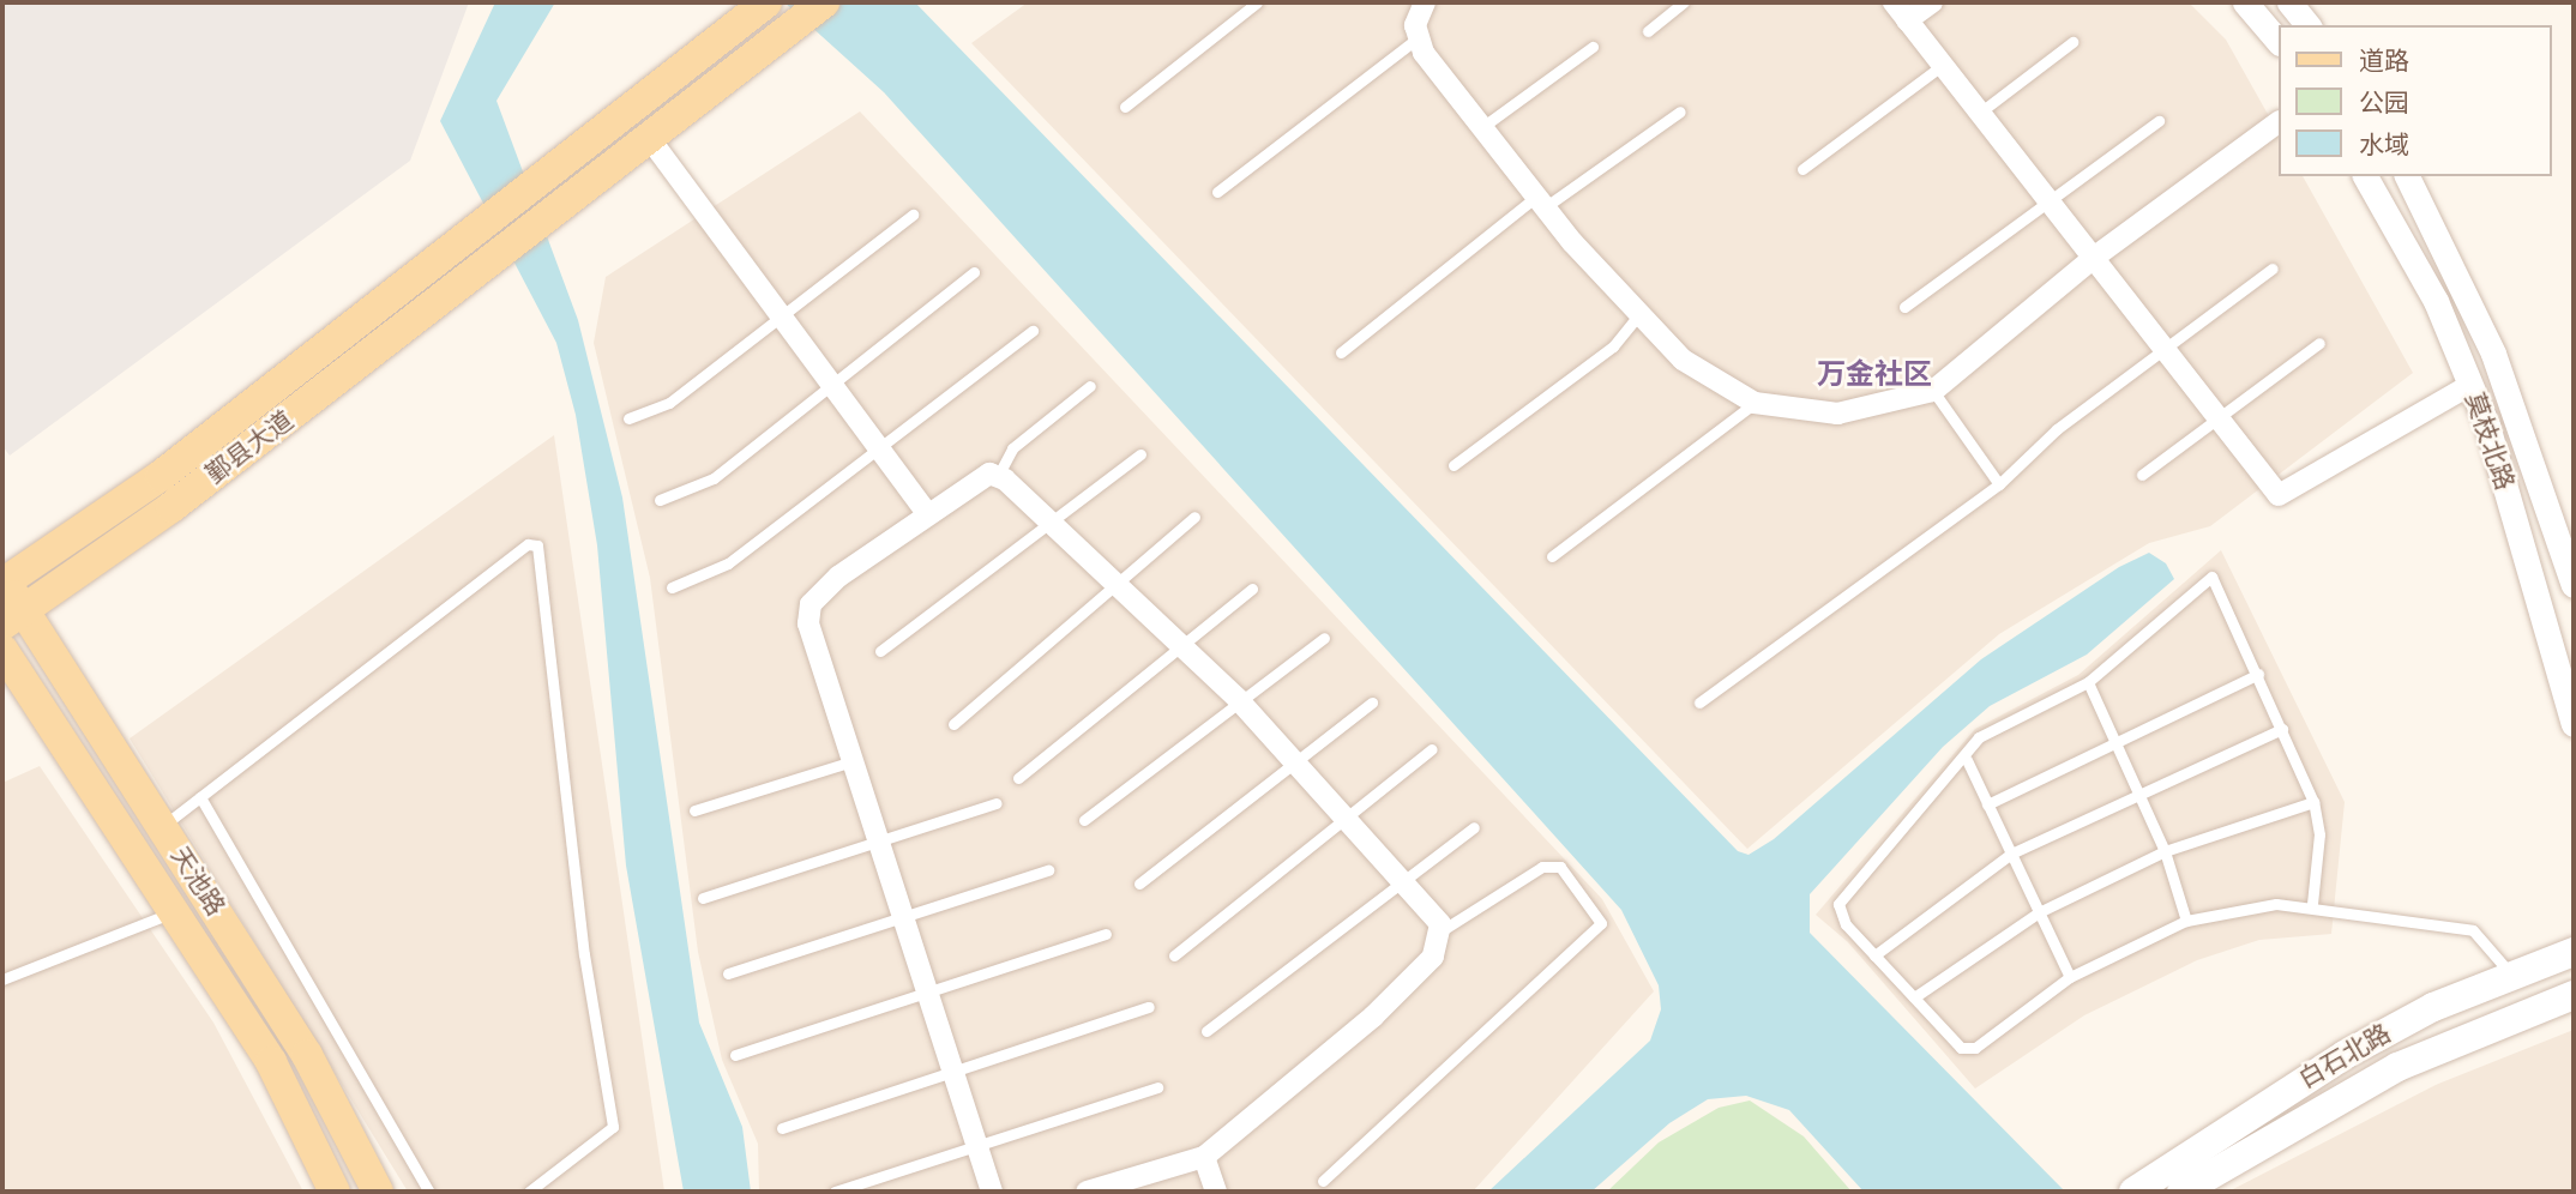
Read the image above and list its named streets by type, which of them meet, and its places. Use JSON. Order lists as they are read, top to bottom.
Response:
{
  "streets": {
    "main road": ["鄞县大道", "天池路", "白石北路"],
    "street": ["莫枝北路"]
  },
  "crossings": [
    ["鄞县大道", "天池路"]
  ],
  "districts": ["万金社区"],
  "legend": ["道路", "公园", "水域"]
}
